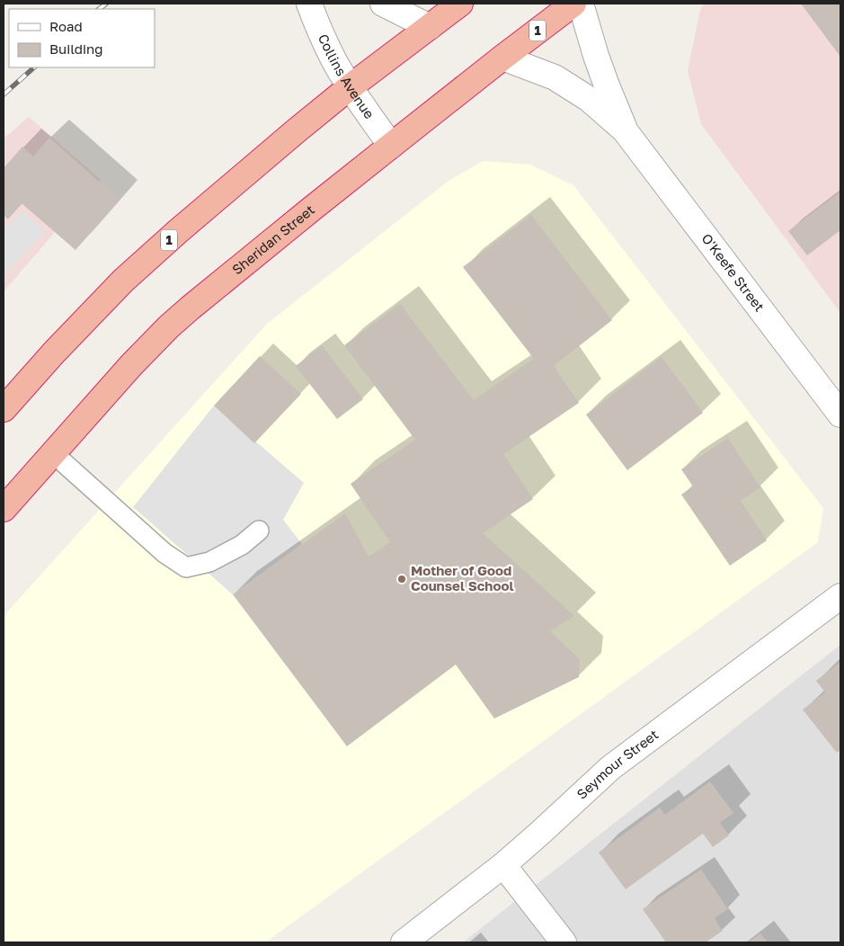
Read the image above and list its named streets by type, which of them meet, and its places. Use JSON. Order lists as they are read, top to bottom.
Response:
{
  "streets": {
    "highway": ["1", "Sheridan Street"],
    "street": ["Collins Avenue", "O'Keefe Street", "Seymour Street"]
  },
  "crossings": [
    ["1", "Collins Avenue"],
    ["Collins Avenue", "Sheridan Street"],
    ["Sheridan Street", "O'Keefe Street"]
  ],
  "places": ["Mother of Good Counsel School"],
  "legend": ["Road", "Building"]
}
